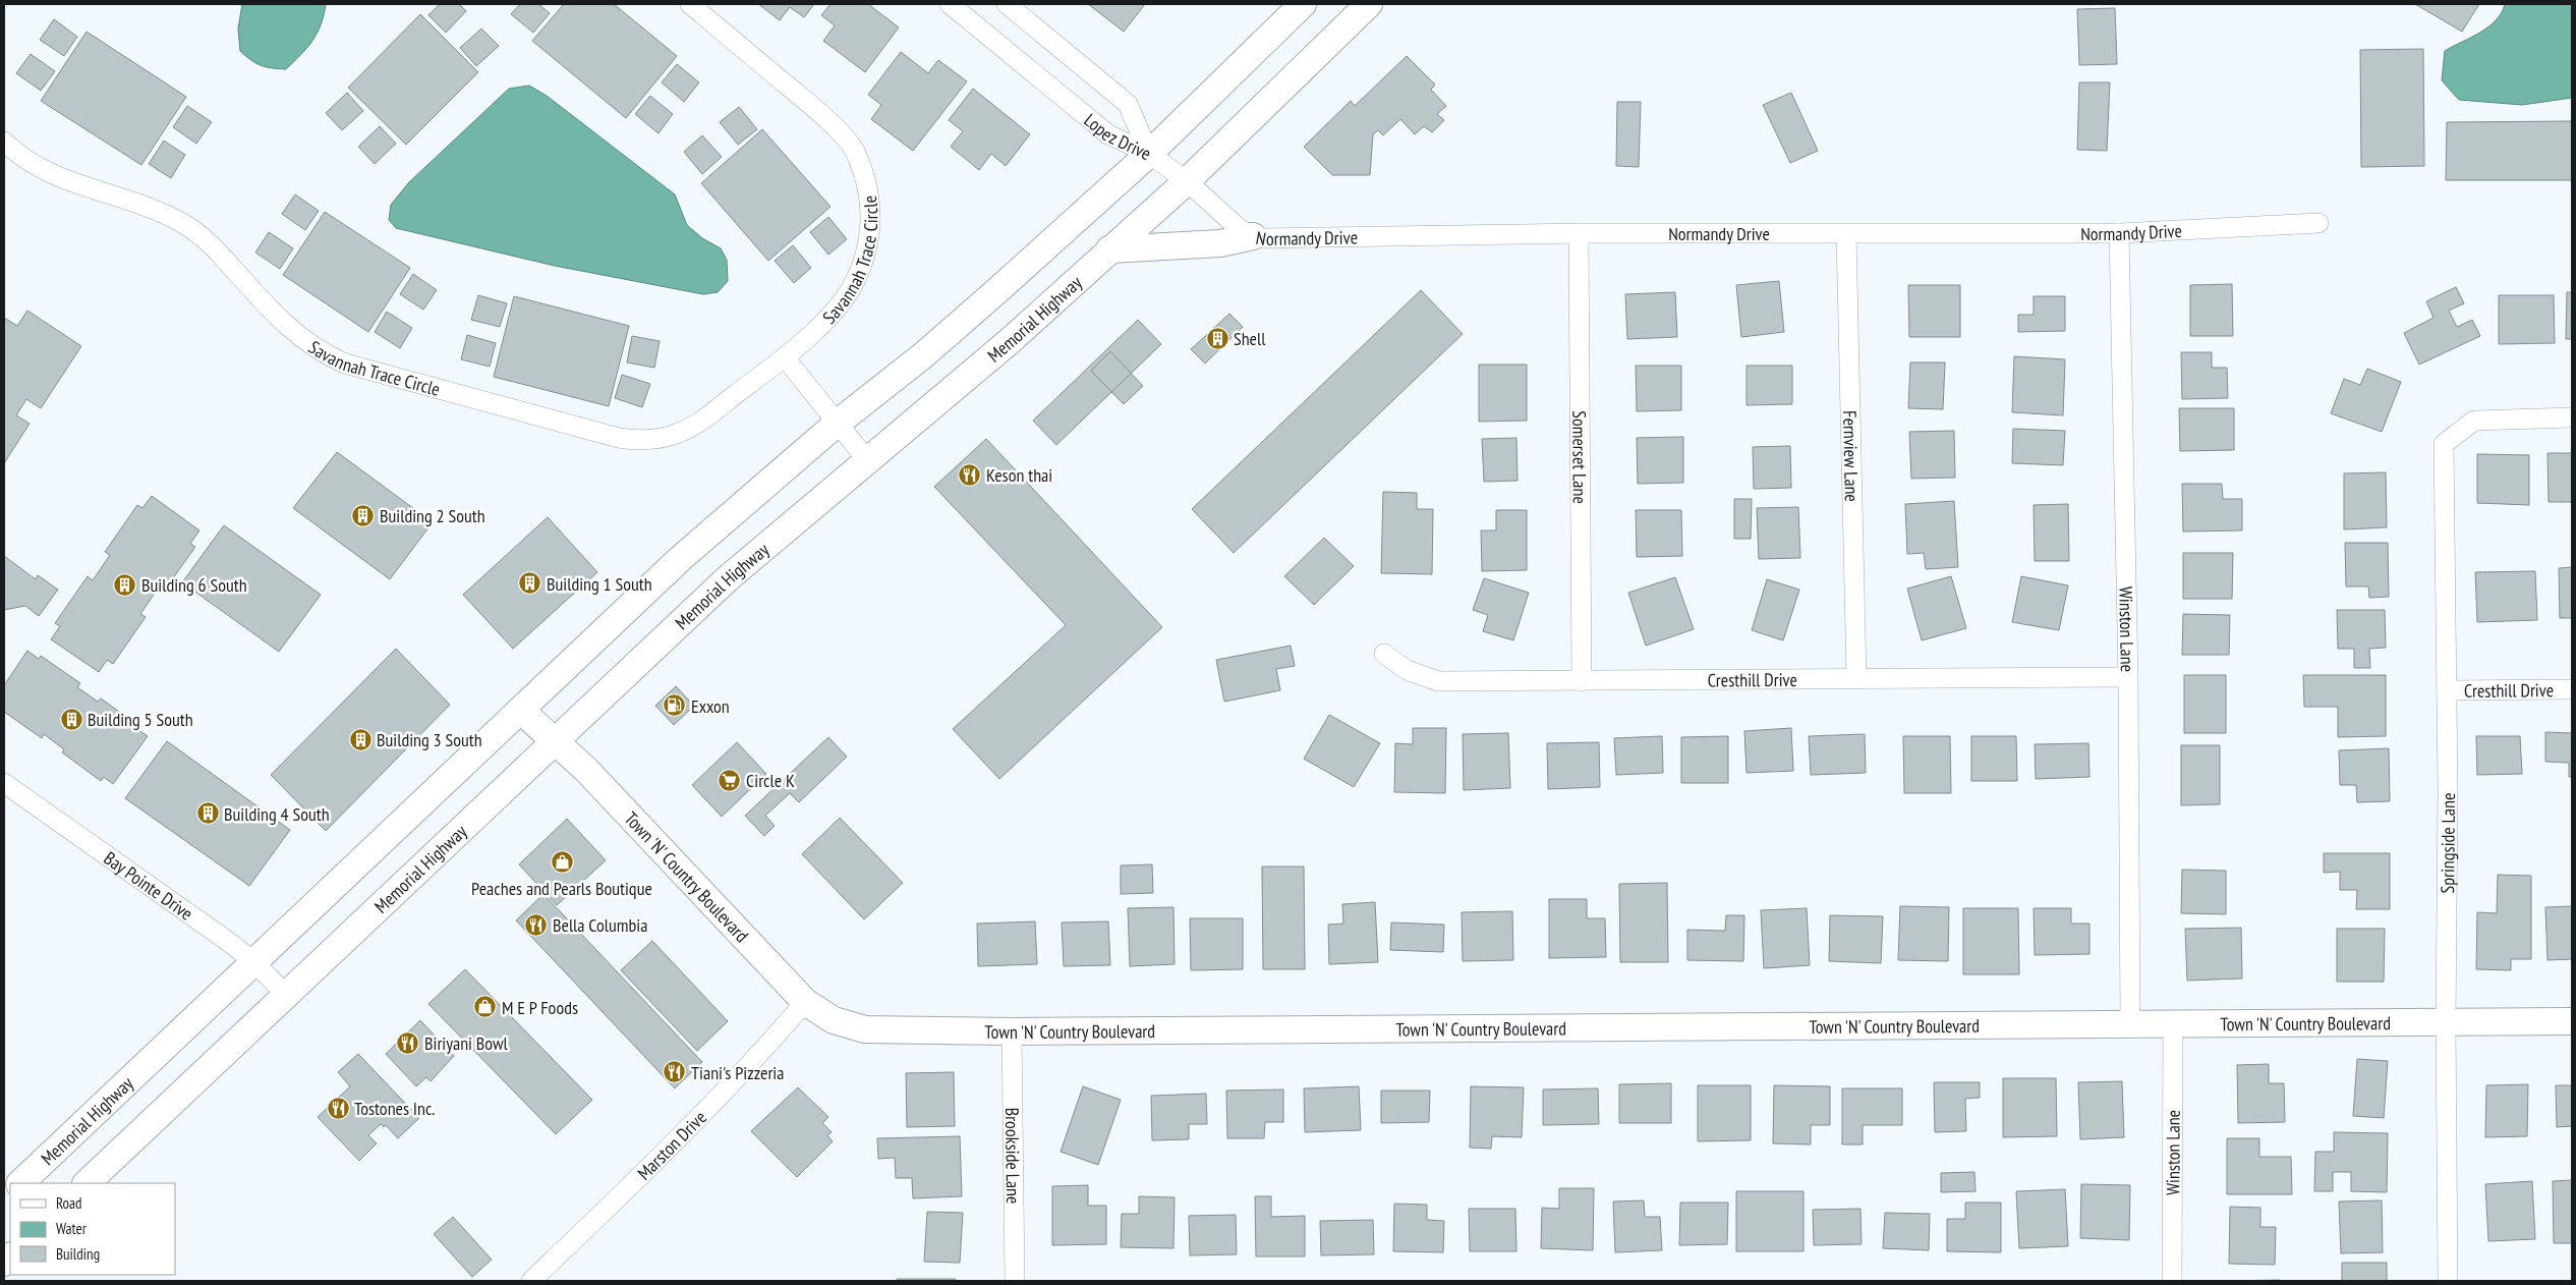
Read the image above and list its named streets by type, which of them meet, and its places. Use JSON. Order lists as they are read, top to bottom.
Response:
{
  "streets": {
    "main road": ["Memorial Highway", "Town 'N' Country Boulevard"],
    "street": [
      "Lopez Drive",
      "Normandy Drive",
      "Savannah Trace Circle",
      "Fernview Lane",
      "Somerset Lane",
      "Winston Lane",
      "Cresthill Drive",
      "Springside Lane",
      "Bay Pointe Drive",
      "Marston Drive",
      "Brookside Lane"
    ]
  },
  "crossings": [
    ["Lopez Drive", "Normandy Drive"],
    ["Lopez Drive", "Memorial Highway"],
    ["Normandy Drive", "Memorial Highway"],
    ["Normandy Drive", "Fernview Lane"],
    ["Normandy Drive", "Somerset Lane"],
    ["Normandy Drive", "Winston Lane"],
    ["Memorial Highway", "Town 'N' Country Boulevard"],
    ["Memorial Highway", "Bay Pointe Drive"],
    ["Fernview Lane", "Cresthill Drive"],
    ["Somerset Lane", "Cresthill Drive"],
    ["Winston Lane", "Cresthill Drive"],
    ["Winston Lane", "Town 'N' Country Boulevard"],
    ["Cresthill Drive", "Springside Lane"],
    ["Springside Lane", "Town 'N' Country Boulevard"],
    ["Town 'N' Country Boulevard", "Marston Drive"],
    ["Town 'N' Country Boulevard", "Brookside Lane"]
  ],
  "places": {
    "building": [
      "Shell",
      "Building 2 South",
      "Building 1 South",
      "Building 6 South",
      "Building 5 South",
      "Building 3 South",
      "Building 4 South"
    ],
    "restaurant": [
      "Keson thai",
      "Bella Columbia",
      "Biriyani Bowl",
      "Tiani's Pizzeria",
      "Tostones Inc."
    ],
    "fuel station": ["Exxon"],
    "supermarket": ["Circle K"],
    "shop": ["Peaches and Pearls Boutique", "M E P Foods"]
  },
  "legend": ["Road", "Water", "Building"]
}
